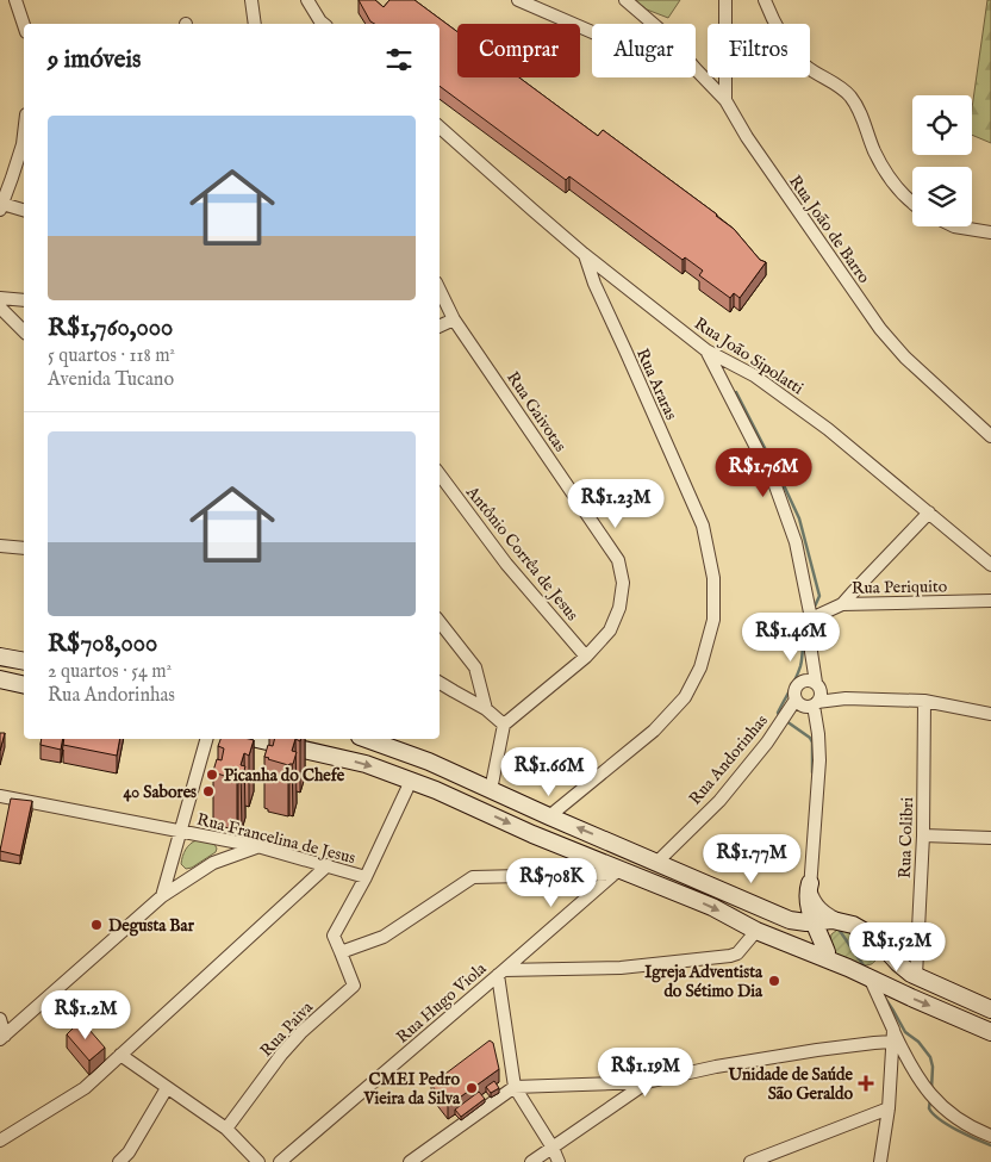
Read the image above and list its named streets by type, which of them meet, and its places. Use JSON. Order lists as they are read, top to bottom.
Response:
{
  "streets": {
    "street": [
      "Rua João de Barro",
      "Rua João Sipolatti",
      "Rua Araras",
      "Rua Gaivotas",
      "Antônio Corrêa de Jesus",
      "Rua Periquito",
      "Rua Andorinhas",
      "Rua Francelina de Jesus",
      "Rua Colibri",
      "Rua Hugo Viola",
      "Rua Paiva"
    ]
  },
  "crossings": [
    ["Rua João Sipolatti", "Rua Araras"],
    ["Rua Gaivotas", "Antônio Corrêa de Jesus"]
  ],
  "places": {
    "other": [
      "Picanha do Chefe",
      "40 Sabores",
      "Degusta Bar",
      "Igreja Adventista do Sétimo Dia",
      "CMEI Pedro Vieira da Silva"
    ],
    "health": ["Unidade de Saúde São Geraldo"]
  },
  "page": {
    "chip": ["Comprar", "Alugar", "Filtros"],
    "heading": "9 imóveis",
    "list": [
      {
        "name": "R$1,760,000",
        "note": "5 quartos · 118 m² · Avenida Tucano"
      },
      {
        "name": "R$708,000",
        "note": "2 quartos · 54 m² · Rua Andorinhas"
      }
    ],
    "price": [
      "R$1.76M",
      "R$1.23M",
      "R$1.46M",
      "R$1.66M",
      "R$1.77M",
      "R$708K",
      "R$1.52M",
      "R$1.2M",
      "R$1.19M"
    ]
  }
}
